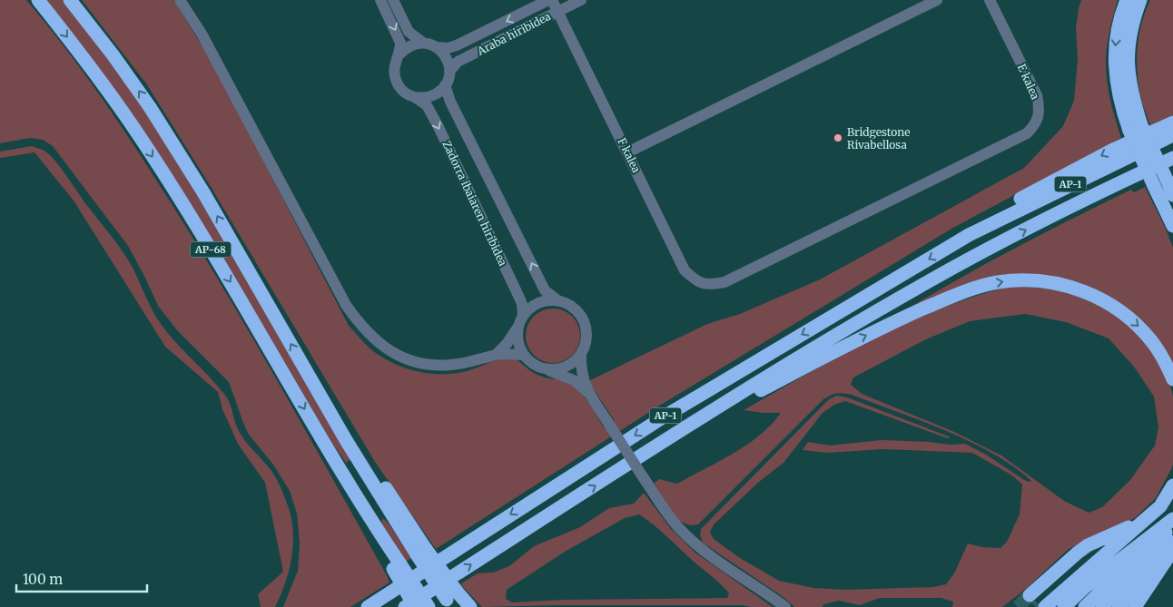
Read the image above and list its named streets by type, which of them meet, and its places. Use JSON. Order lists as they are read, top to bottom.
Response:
{
  "streets": {
    "highway": ["AP-1", "AP-68"],
    "street": [
      "Araba hiribidea",
      "E kalea",
      "F kalea",
      "Zadorra ibaiaren hiribidea"
    ]
  },
  "crossings": [
    ["Araba hiribidea", "F kalea"],
    ["Araba hiribidea", "Zadorra ibaiaren hiribidea"],
    ["E kalea", "F kalea"]
  ],
  "places": ["Bridgestone Rivabellosa"],
  "scale_bar": "100 m"
}
